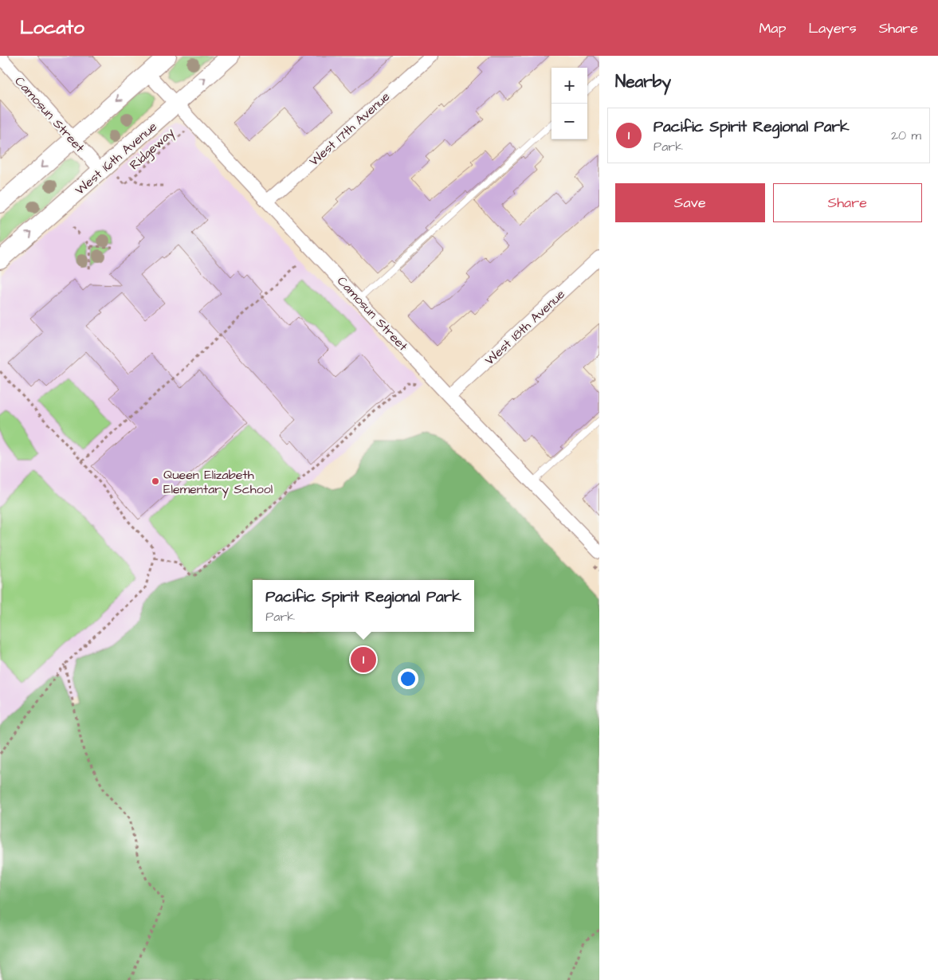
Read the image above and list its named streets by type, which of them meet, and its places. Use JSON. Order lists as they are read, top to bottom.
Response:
{
  "streets": {
    "main road": ["West 16th Avenue"],
    "street": ["Camosun Street", "West 17th Avenue", "West 18th Avenue"],
    "path": ["Ridgeway"]
  },
  "crossings": [
    ["Camosun Street", "West 17th Avenue"],
    ["Camosun Street", "Ridgeway"],
    ["Camosun Street", "West 16th Avenue"],
    ["Camosun Street", "West 18th Avenue"],
    ["Ridgeway", "West 16th Avenue"]
  ],
  "places": ["Queen Elizabeth Elementary School"],
  "page": {
    "header": "Locato",
    "nav": ["Map", "Layers", "Share"],
    "heading": "Nearby",
    "map_buttons": ["+", "−"],
    "list": [
      {
        "mark": "1",
        "name": "Pacific Spirit Regional Park",
        "note": "Park",
        "value": "20 m"
      }
    ],
    "buttons": ["Save", "Share"],
    "popup": ["Pacific Spirit Regional Park", "Park"],
    "pins": "1"
  }
}
